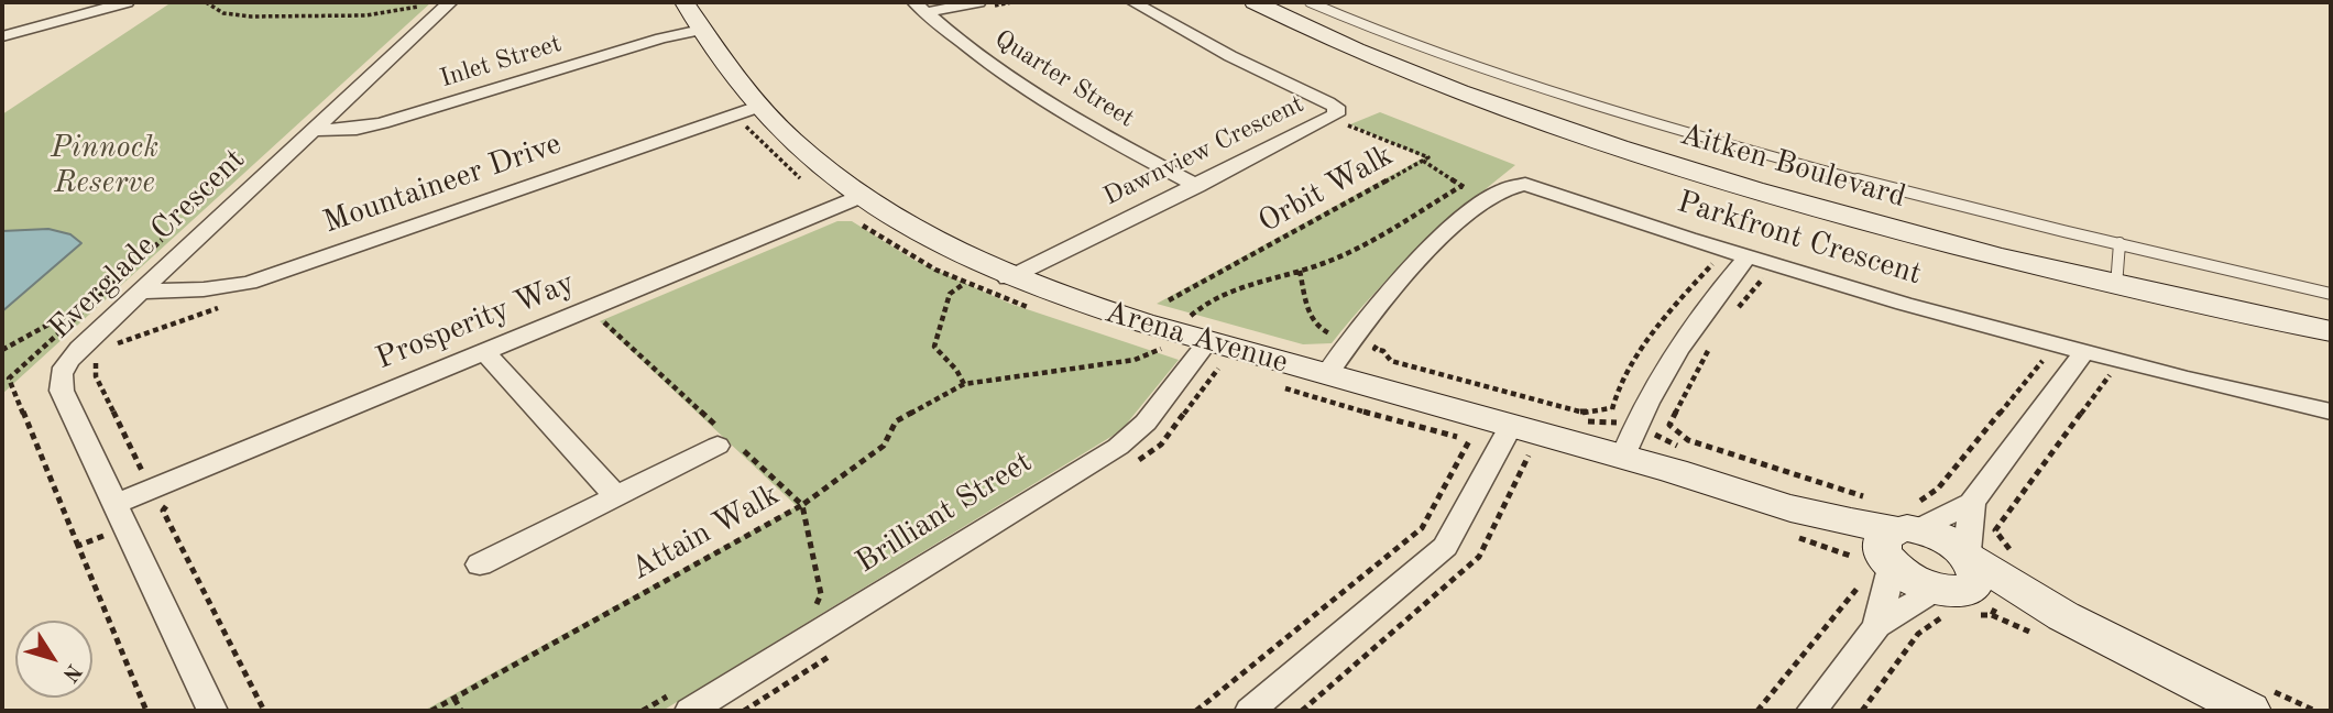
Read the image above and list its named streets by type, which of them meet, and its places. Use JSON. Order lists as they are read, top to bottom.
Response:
{
  "streets": {
    "street": [
      "Inlet Street",
      "Quarter Street",
      "Dawnview Crescent",
      "Aitken Boulevard",
      "Mountaineer Drive",
      "Parkfront Crescent",
      "Everglade Crescent",
      "Prosperity Way",
      "Arena Avenue",
      "Brilliant Street"
    ],
    "path": ["Orbit Walk", "Attain Walk"]
  },
  "crossings": [
    ["Inlet Street", "Everglade Crescent"],
    ["Inlet Street", "Arena Avenue"],
    ["Quarter Street", "Dawnview Crescent"],
    ["Dawnview Crescent", "Arena Avenue"],
    ["Mountaineer Drive", "Everglade Crescent"],
    ["Mountaineer Drive", "Arena Avenue"],
    ["Parkfront Crescent", "Arena Avenue"],
    ["Everglade Crescent", "Prosperity Way"],
    ["Prosperity Way", "Arena Avenue"],
    ["Arena Avenue", "Brilliant Street"]
  ],
  "parks": ["Pinnock Reserve"],
  "north": "bottom right"
}
